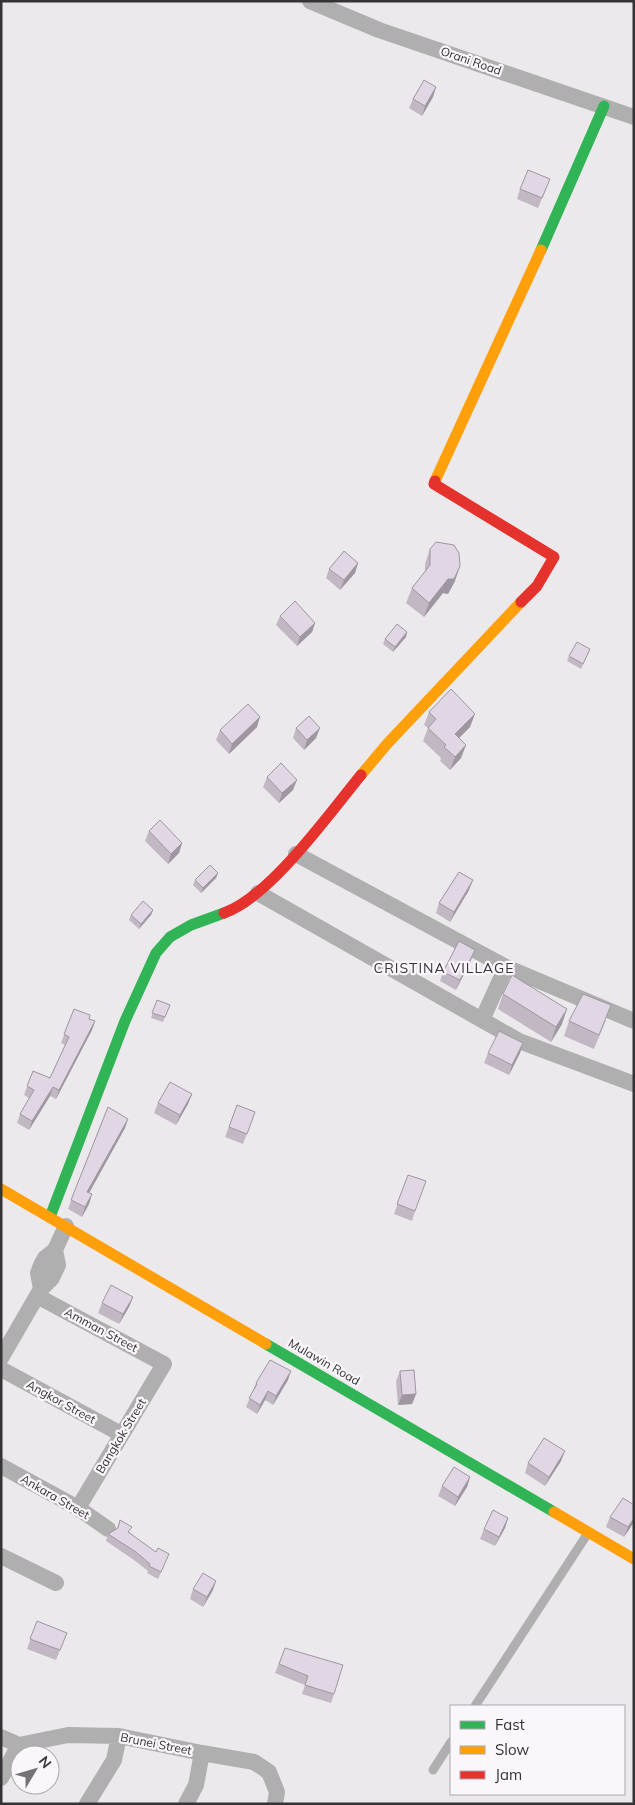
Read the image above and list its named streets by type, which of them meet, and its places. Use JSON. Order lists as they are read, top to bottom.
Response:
{
  "streets": {
    "street": [
      "Orani Road",
      "Amman Street",
      "Mulawin Road",
      "Angkor Street",
      "Bangkok Street",
      "Ankara Street",
      "Brunei Street"
    ]
  },
  "crossings": [
    ["Amman Street", "Bangkok Street"],
    ["Angkor Street", "Bangkok Street"],
    ["Bangkok Street", "Ankara Street"]
  ],
  "districts": ["CRISTINA VILLAGE"],
  "legend": ["Fast", "Slow", "Jam"],
  "north": "top right"
}
